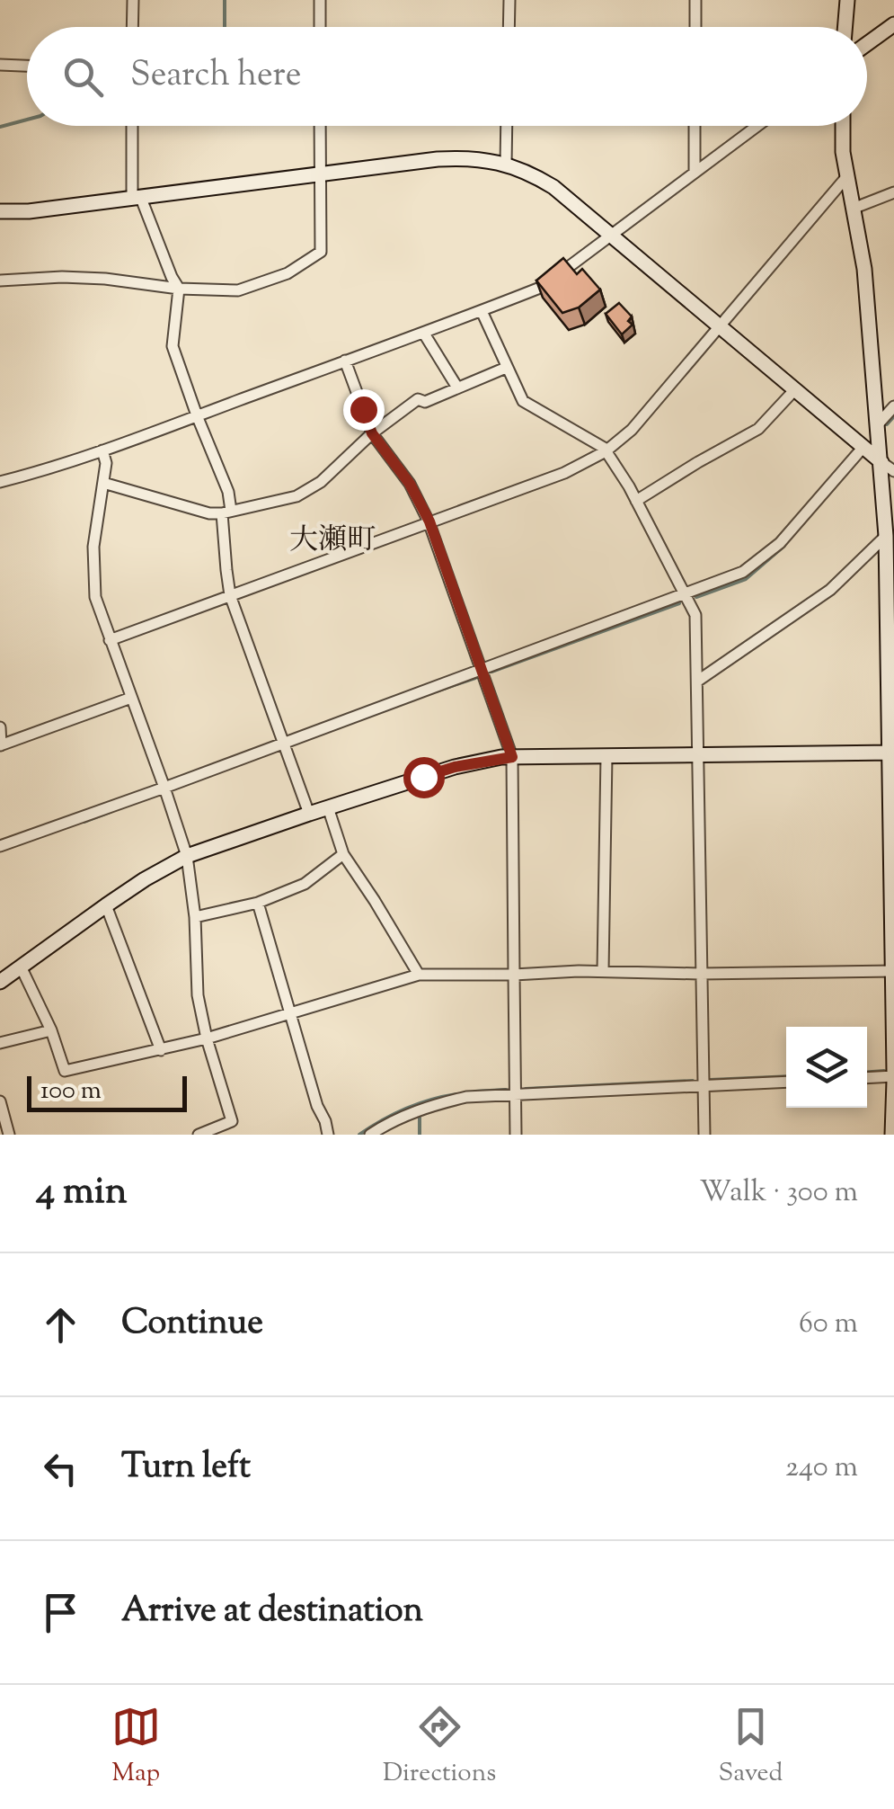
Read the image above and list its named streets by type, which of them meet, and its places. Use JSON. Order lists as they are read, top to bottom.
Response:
{
  "districts": ["大瀬町"],
  "scale_bar": "100 m",
  "page": {
    "search": "Search here",
    "scale": "100 m",
    "heading": ["4 min", "Walk · 300 m"],
    "list": [
      ["Continue", "60 m"],
      ["Turn left", "240 m"],
      "Arrive at destination"
    ],
    "nav": ["Map", "Directions", "Saved"]
  }
}
